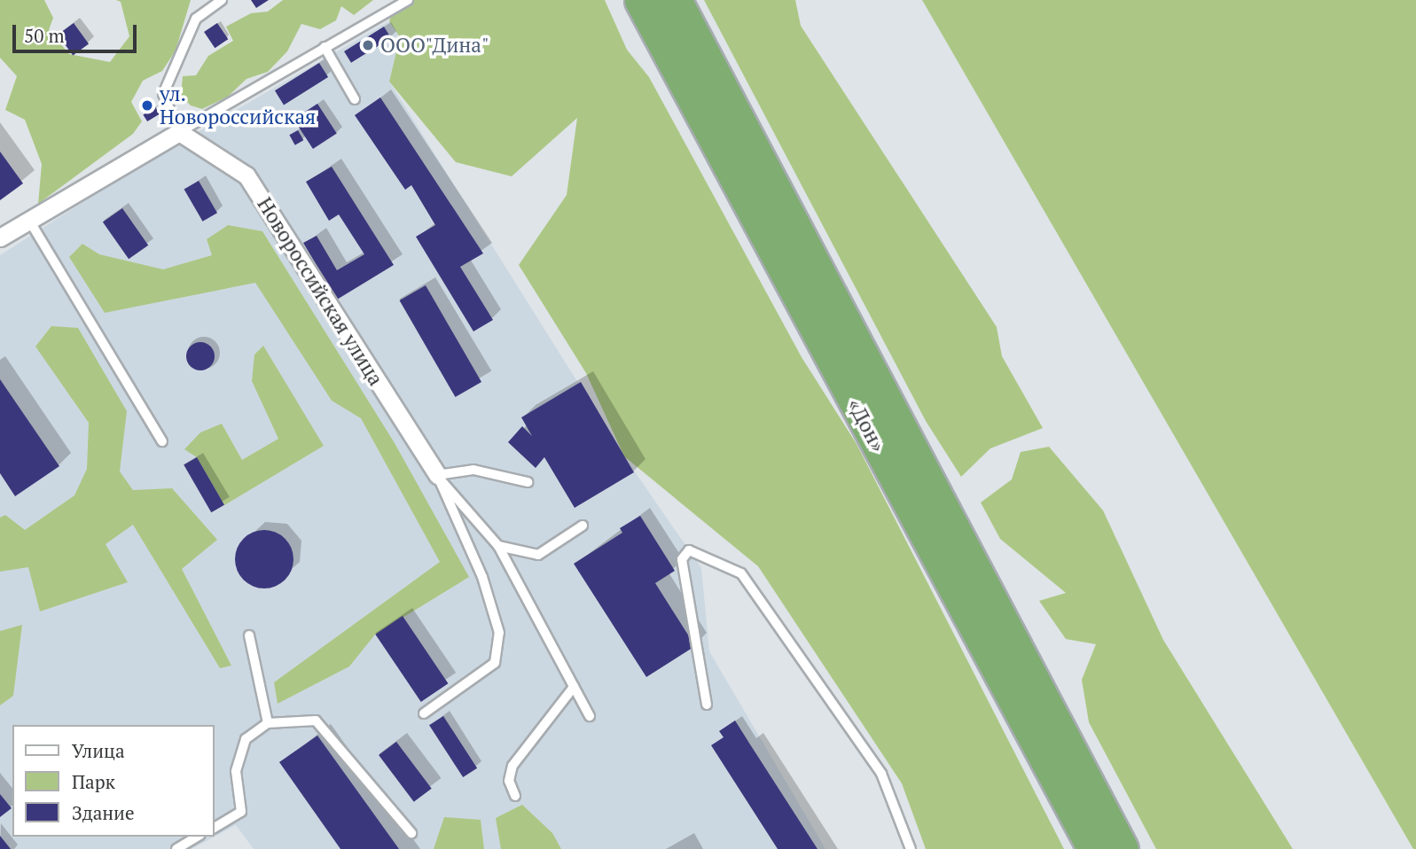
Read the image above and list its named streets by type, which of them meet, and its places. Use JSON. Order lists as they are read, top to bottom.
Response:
{
  "streets": {
    "highway": ["«Дон»"],
    "street": ["Новороссийская улица"]
  },
  "places": ["ООО\"Дина\"", "ул. Новороссийская"],
  "legend": ["Улица", "Парк", "Здание"],
  "scale_bar": "50 m"
}
